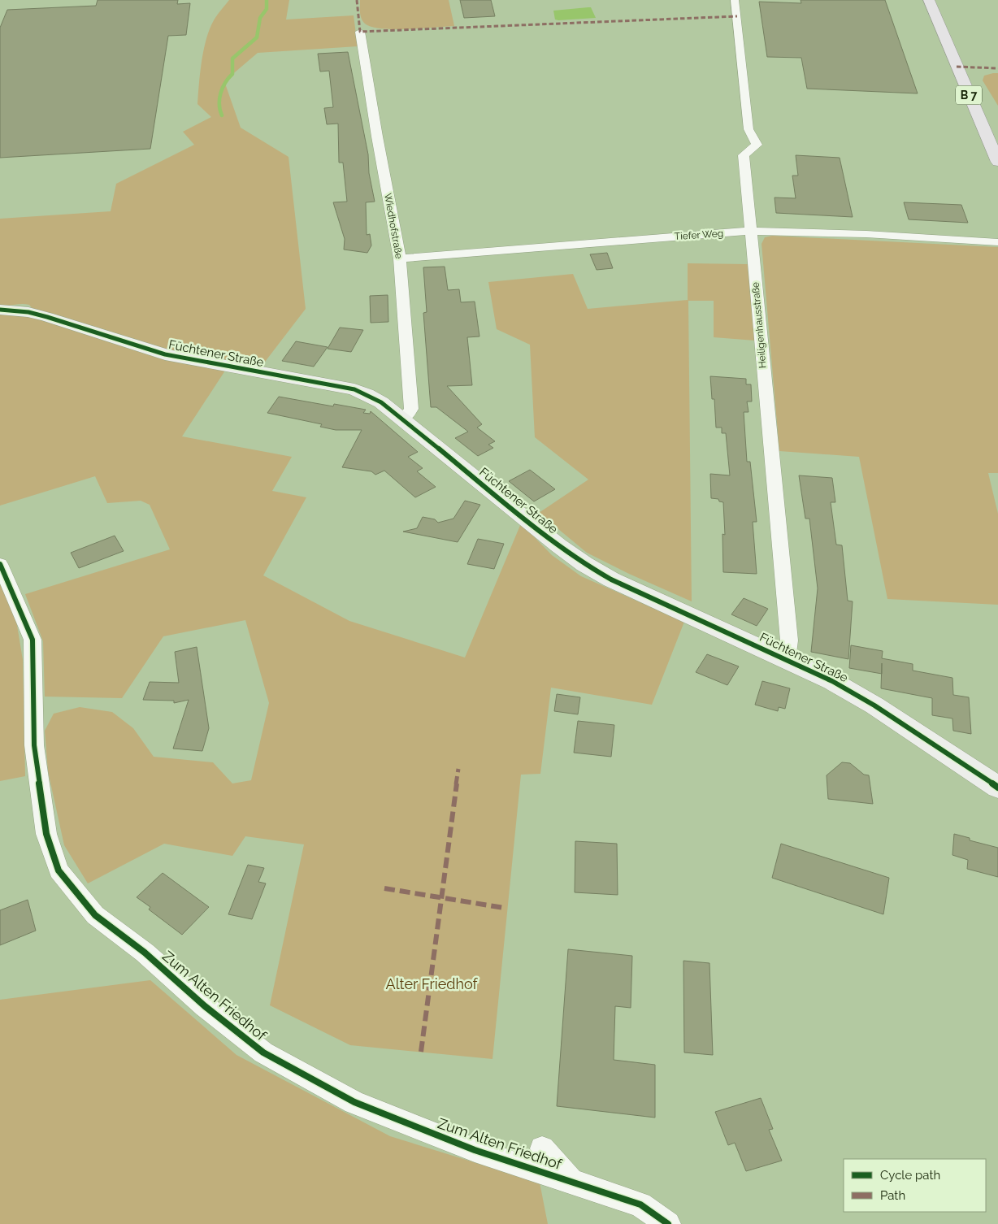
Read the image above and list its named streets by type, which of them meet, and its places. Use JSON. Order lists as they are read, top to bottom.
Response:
{
  "streets": {
    "main road": ["B 7"],
    "street": [
      "Wiedhofstraße",
      "Tiefer Weg",
      "Heiligenhausstraße",
      "Füchtener Straße",
      "Zum Alten Friedhof"
    ]
  },
  "crossings": [
    ["Wiedhofstraße", "Tiefer Weg"],
    ["Wiedhofstraße", "Füchtener Straße"],
    ["Tiefer Weg", "Heiligenhausstraße"],
    ["Heiligenhausstraße", "Füchtener Straße"]
  ],
  "parks": ["Alter Friedhof"],
  "legend": ["Cycle path", "Path"]
}
